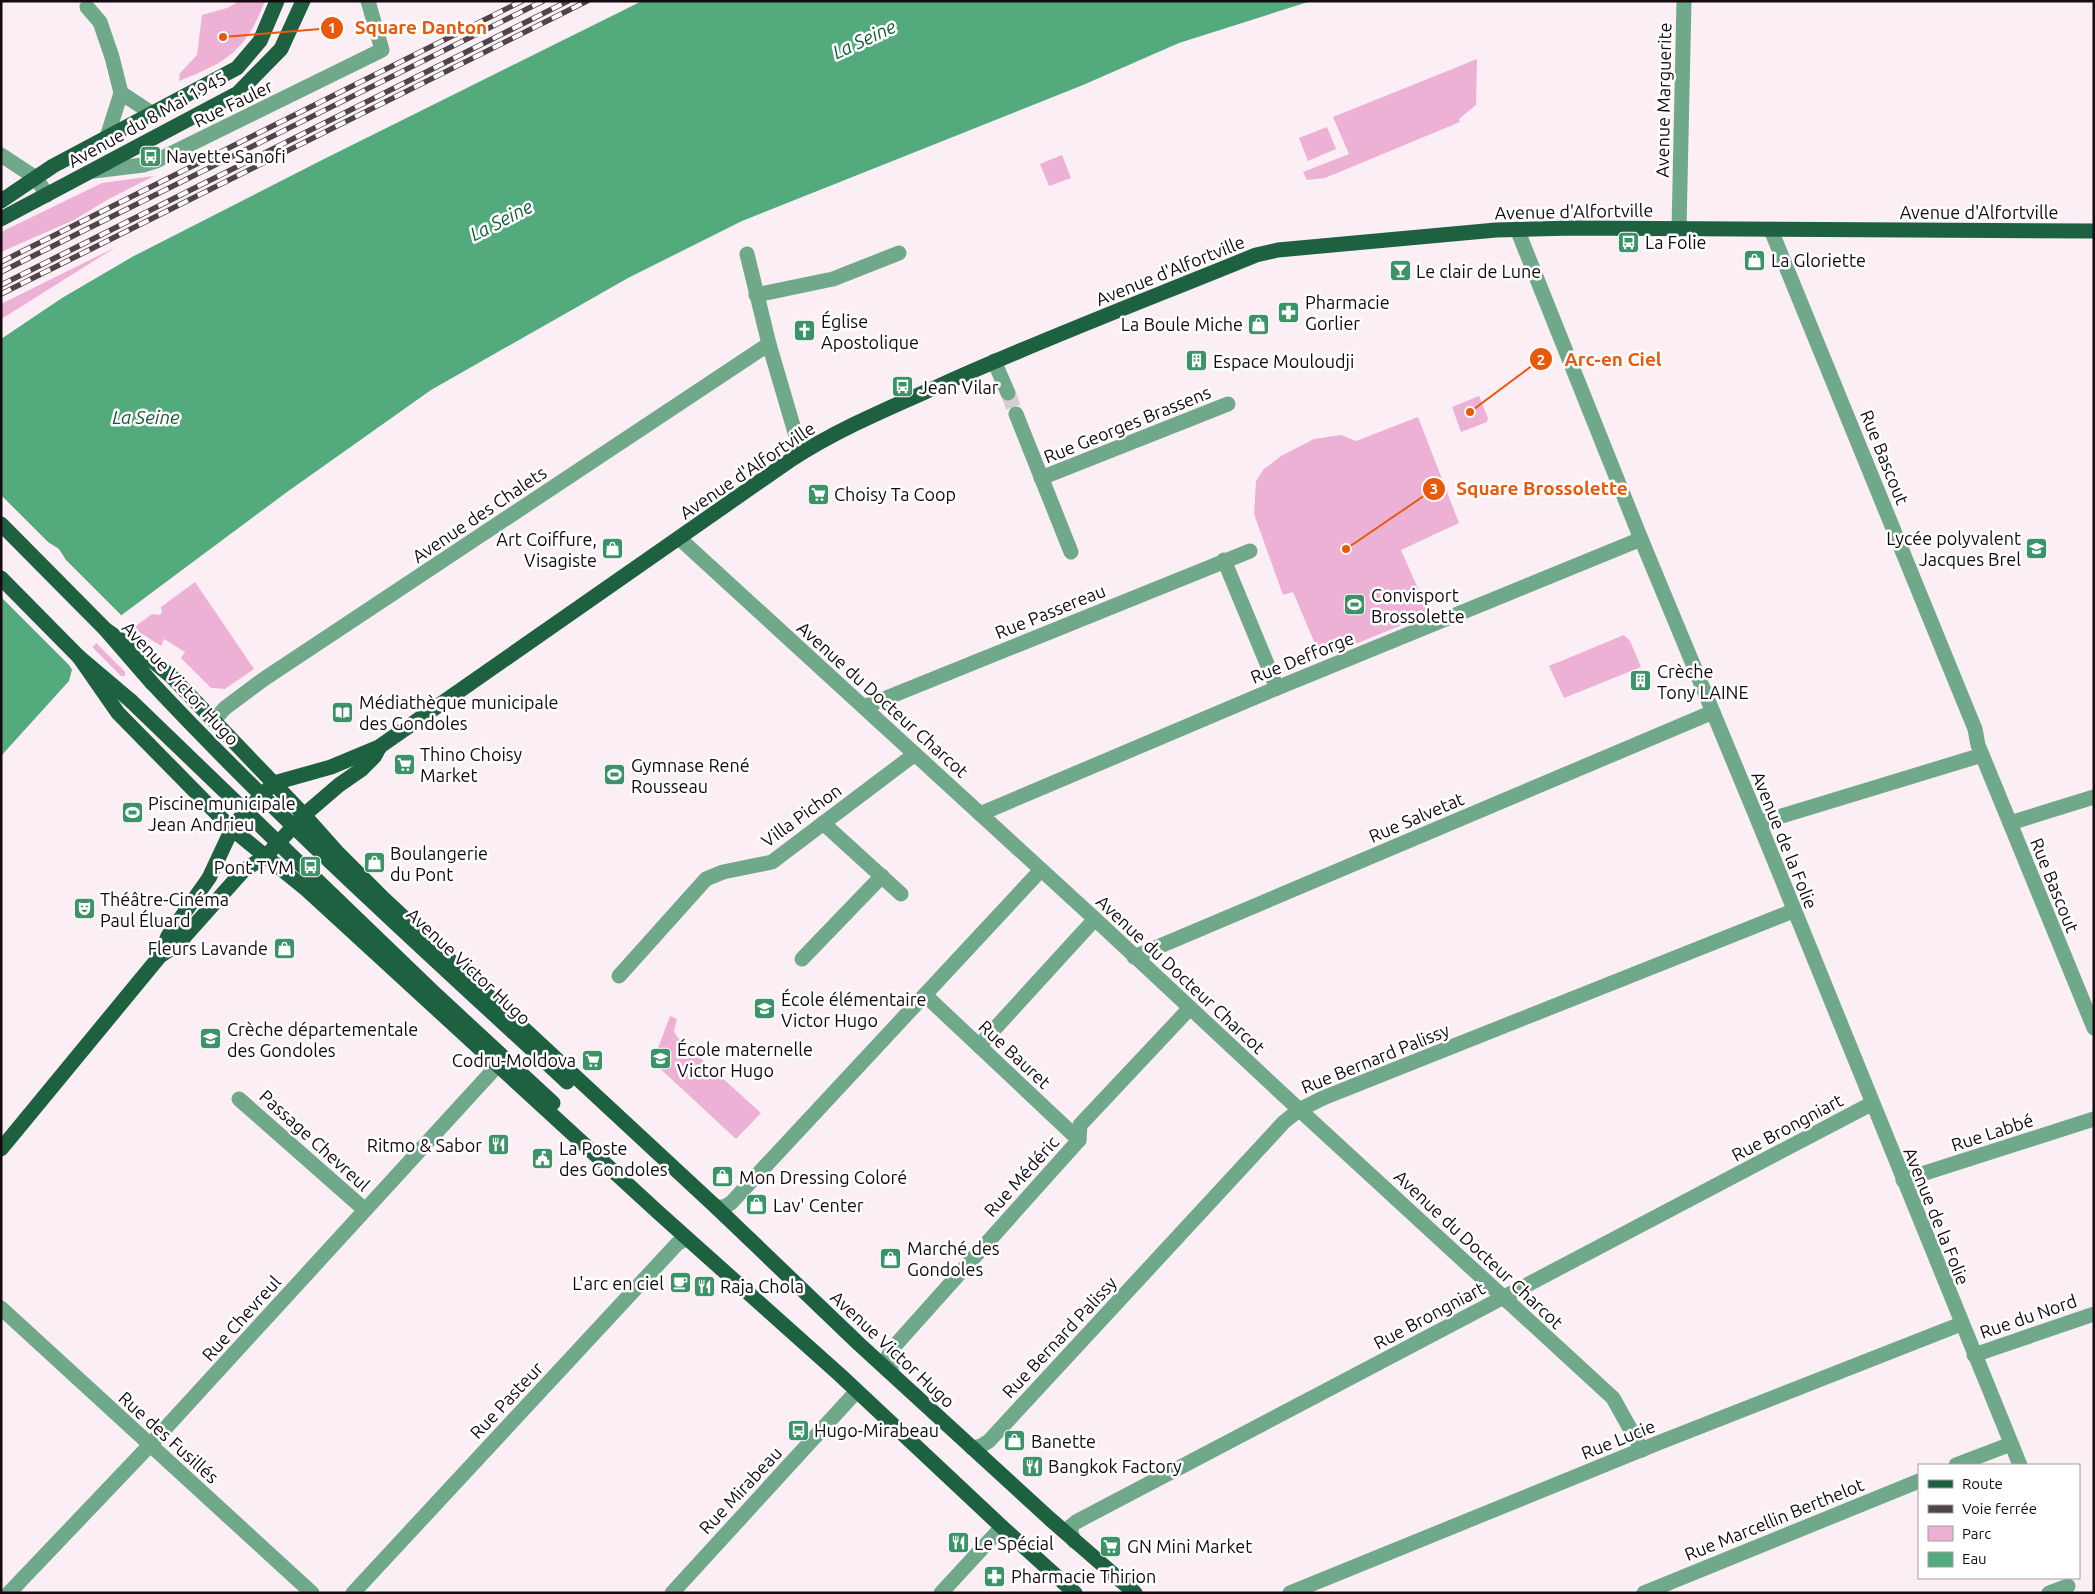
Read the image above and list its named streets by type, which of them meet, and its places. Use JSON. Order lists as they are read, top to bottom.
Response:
{
  "streets": {
    "main road": ["Avenue du 8 Mai 1945", "Avenue d'Alfortville", "Avenue Victor Hugo"],
    "street": [
      "Avenue Marguerite",
      "Rue Fauler",
      "Rue Georges Brassens",
      "Rue Bascout",
      "Avenue des Chalets",
      "Rue Passereau",
      "Rue Defforge",
      "Avenue du Docteur Charcot",
      "Villa Pichon",
      "Rue Salvetat",
      "Avenue de la Folie",
      "Rue Bauret",
      "Rue Bernard Palissy",
      "Rue Brongniart",
      "Rue Labbé",
      "Passage Chevreul",
      "Rue Médéric",
      "Rue du Nord",
      "Rue Chevreul",
      "Rue Pasteur",
      "Rue des Fusillés",
      "Rue Lucie",
      "Rue Mirabeau",
      "Rue Marcellin Berthelot"
    ]
  },
  "crossings": [
    ["Avenue Marguerite", "Avenue d'Alfortville"],
    ["Rue Fauler", "Avenue du 8 Mai 1945"],
    ["Avenue d'Alfortville", "Rue Bascout"],
    ["Avenue d'Alfortville", "Avenue Victor Hugo"],
    ["Avenue d'Alfortville", "Avenue du Docteur Charcot"],
    ["Avenue d'Alfortville", "Avenue de la Folie"],
    ["Avenue des Chalets", "Avenue Victor Hugo"],
    ["Rue Passereau", "Avenue du Docteur Charcot"],
    ["Rue Defforge", "Avenue du Docteur Charcot"],
    ["Rue Defforge", "Avenue de la Folie"],
    ["Avenue Victor Hugo", "Rue Bernard Palissy"],
    ["Avenue Victor Hugo", "Rue Brongniart"],
    ["Avenue Victor Hugo", "Rue Médéric"],
    ["Avenue du Docteur Charcot", "Villa Pichon"],
    ["Avenue du Docteur Charcot", "Rue Salvetat"],
    ["Avenue du Docteur Charcot", "Rue Bernard Palissy"],
    ["Avenue du Docteur Charcot", "Rue Brongniart"],
    ["Avenue du Docteur Charcot", "Rue Médéric"],
    ["Avenue du Docteur Charcot", "Rue Lucie"],
    ["Rue Salvetat", "Avenue de la Folie"],
    ["Avenue de la Folie", "Rue Bernard Palissy"],
    ["Avenue de la Folie", "Rue Brongniart"],
    ["Avenue de la Folie", "Rue Labbé"],
    ["Avenue de la Folie", "Rue du Nord"],
    ["Avenue de la Folie", "Rue Lucie"],
    ["Rue Bauret", "Rue Médéric"],
    ["Passage Chevreul", "Rue Chevreul"],
    ["Rue Chevreul", "Rue des Fusillés"]
  ],
  "water": ["La Seine"],
  "places": {
    "other": ["Square Danton", "Arc-en Ciel", "Square Brossolette"],
    "bus stop": [
      "Navette Sanofi",
      "La Folie",
      "Jean Vilar",
      "Pont TVM",
      "Hugo-Mirabeau"
    ],
    "shop": [
      "La Gloriette",
      "La Boule Miche",
      "Art Coiffure, Visagiste",
      "Boulangerie du Pont",
      "Fleurs Lavande",
      "Mon Dressing Coloré",
      "Lav' Center",
      "Marché des Gondoles",
      "Banette"
    ],
    "bar": ["Le clair de Lune"],
    "pharmacy": ["Pharmacie Gorlier", "Pharmacie Thirion"],
    "church": ["Église Apostolique"],
    "building": ["Espace Mouloudji", "Crèche Tony LAINE"],
    "supermarket": [
      "Choisy Ta Coop",
      "Thino Choisy Market",
      "Codru-Moldova",
      "GN Mini Market"
    ],
    "school or university": [
      "Lycée polyvalent Jacques Brel",
      "École élémentaire Victor Hugo",
      "Crèche départementale des Gondoles",
      "École maternelle Victor Hugo"
    ],
    "sports": ["Convisport Brossolette", "Gymnase René Rousseau", "Piscine municipale Jean Andrieu"],
    "library": ["Médiathèque municipale des Gondoles"],
    "theatre": ["Théâtre-Cinéma Paul Éluard"],
    "restaurant": [
      "Ritmo & Sabor",
      "Raja Chola",
      "Bangkok Factory",
      "Le Spécial"
    ],
    "public building": ["La Poste des Gondoles"],
    "cafe": ["L'arc en ciel"]
  },
  "legend": [
    "Route",
    "Voie ferrée",
    "Parc",
    "Eau"
  ]
}
